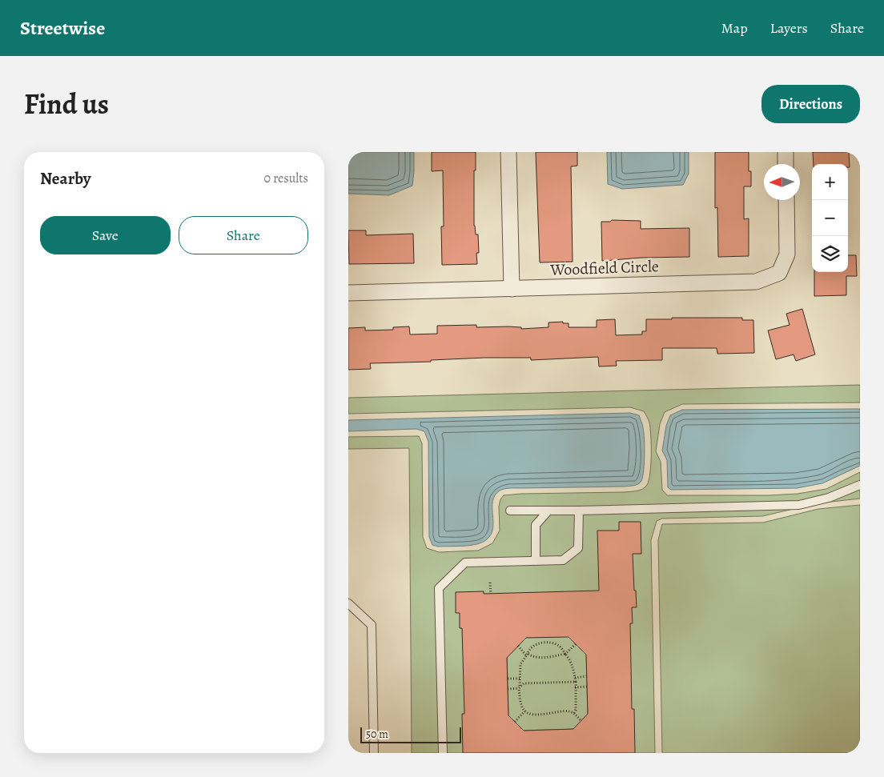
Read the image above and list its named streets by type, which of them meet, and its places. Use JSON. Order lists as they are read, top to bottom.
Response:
{
  "streets": {
    "street": ["Woodfield Circle"]
  },
  "scale_bar": "50 m",
  "north": "left",
  "page": {
    "header": "Streetwise",
    "nav": ["Map", "Layers", "Share"],
    "title": "Find us",
    "buttons": [
      "Directions",
      ["Save", "Share"]
    ],
    "heading": ["Nearby", "0 results"],
    "map_buttons": ["+", "−"],
    "scale": "50 m"
  }
}
